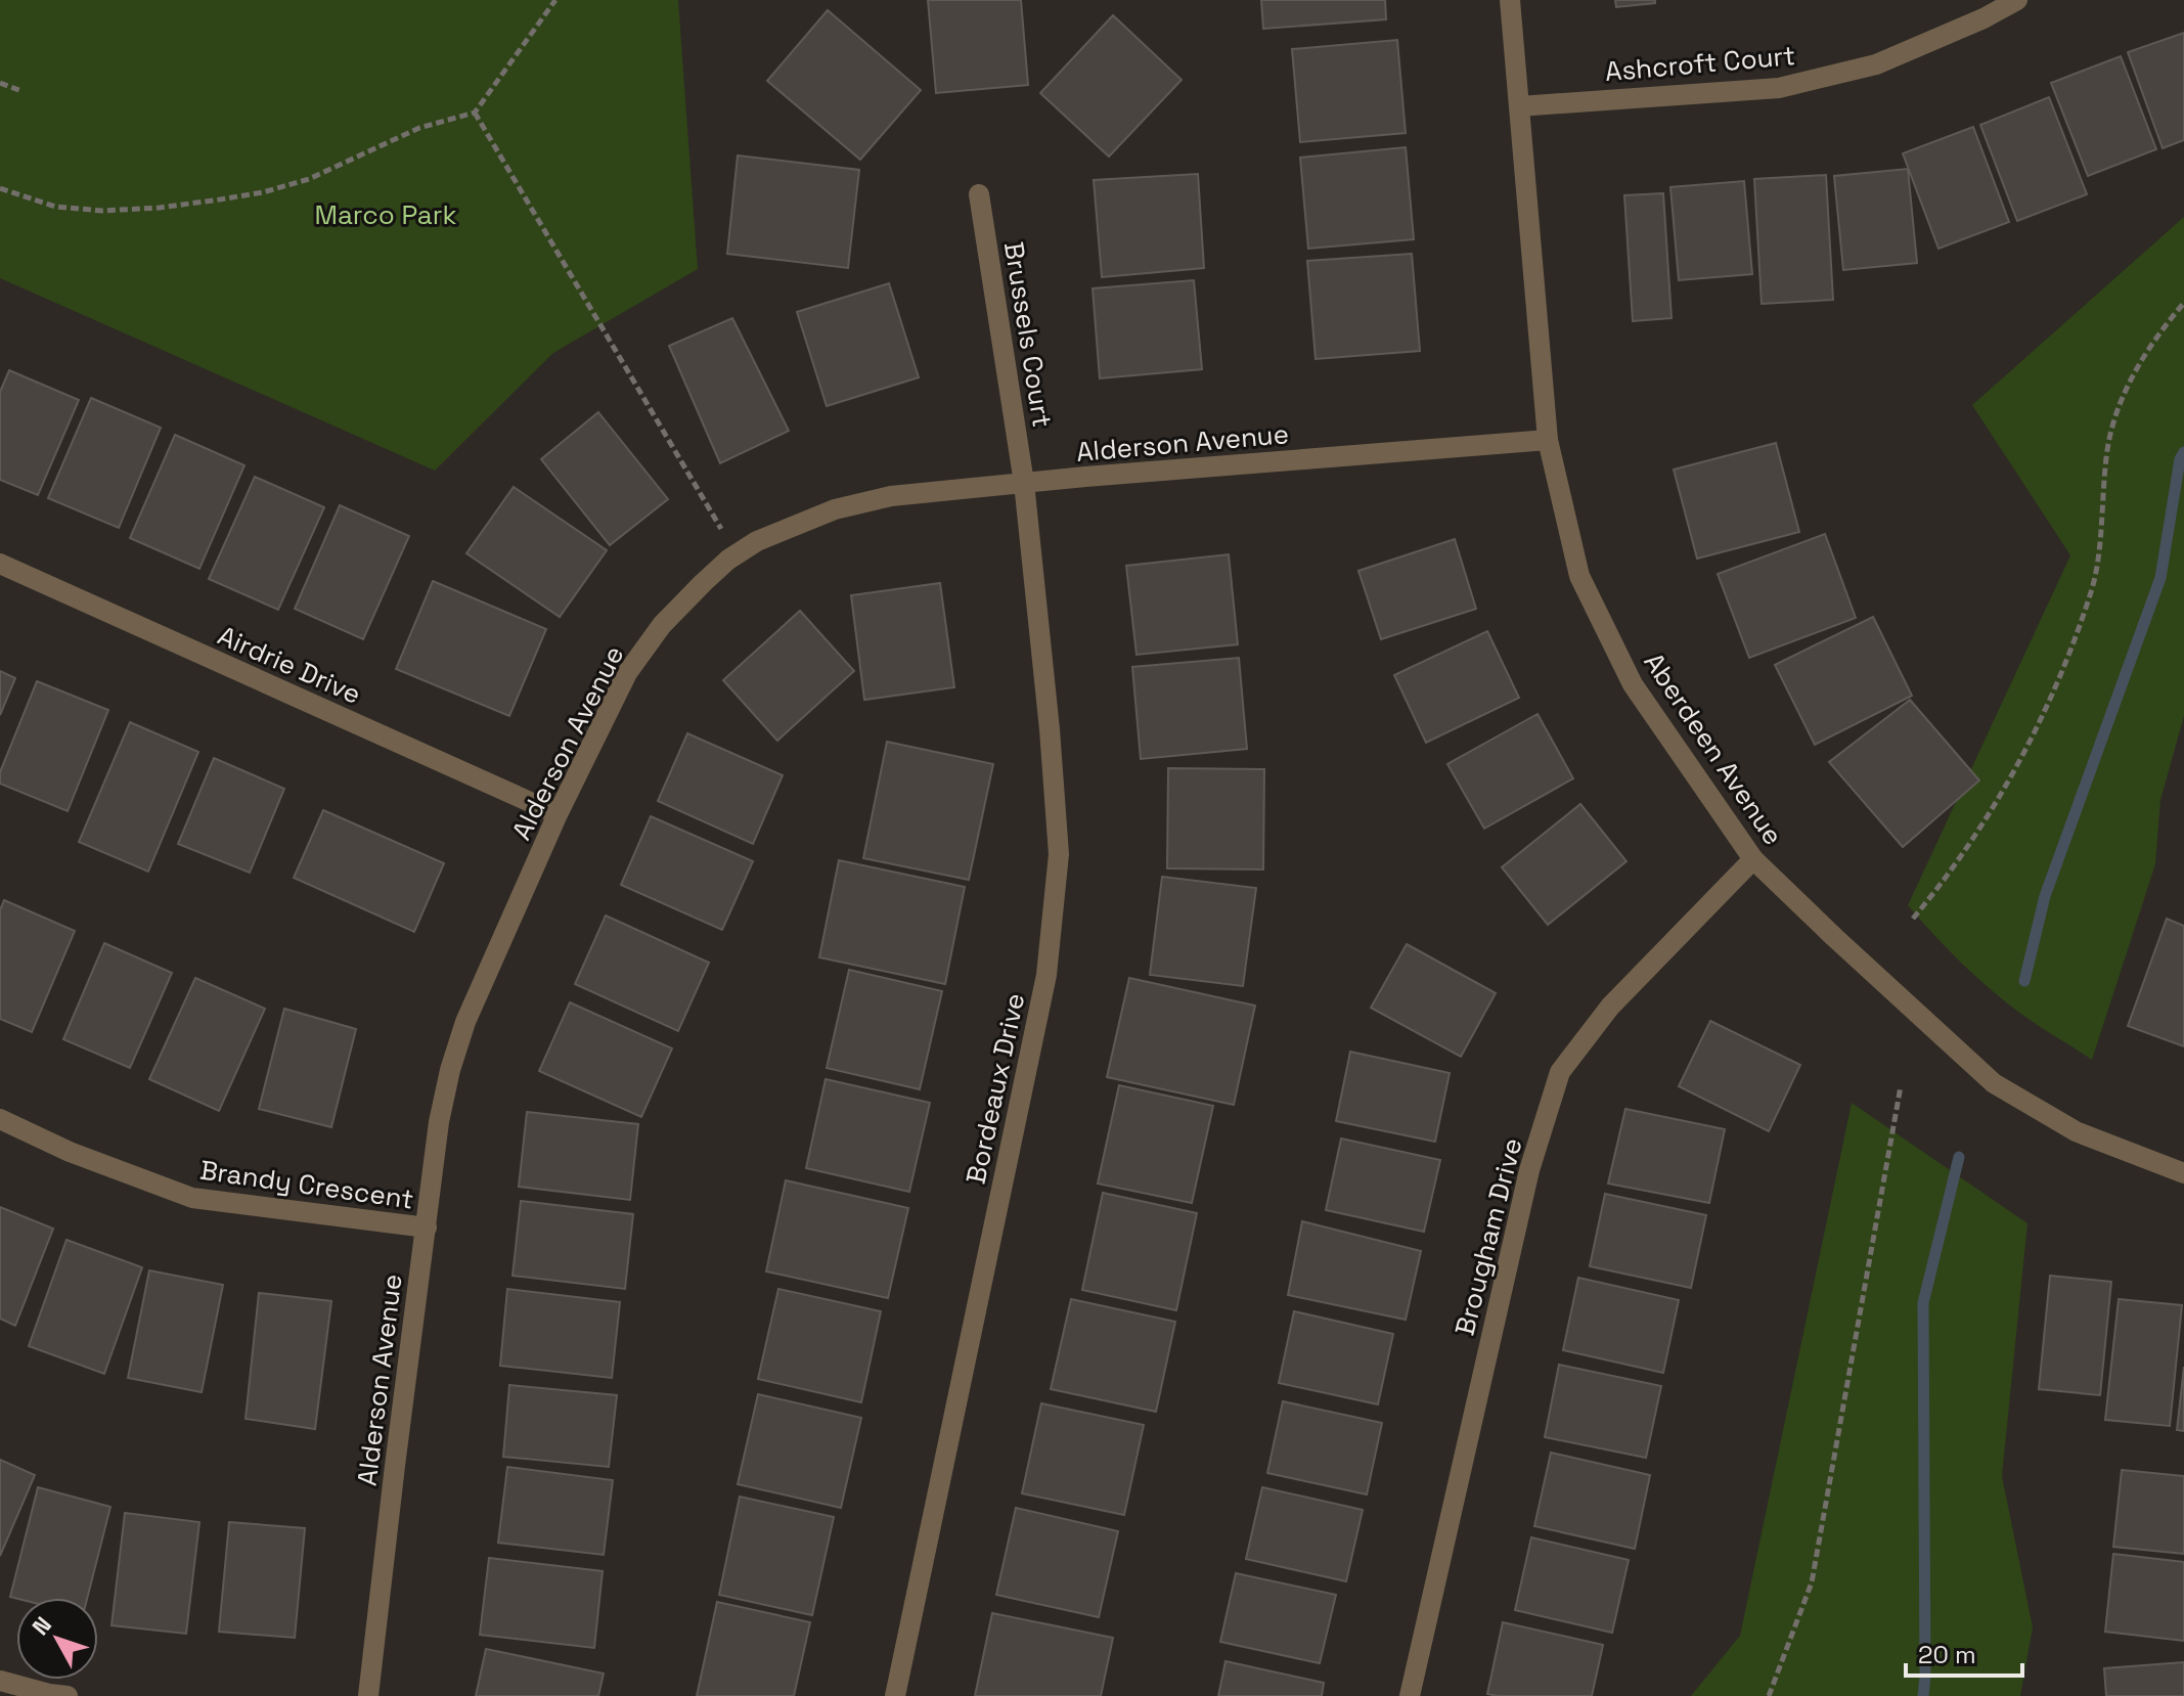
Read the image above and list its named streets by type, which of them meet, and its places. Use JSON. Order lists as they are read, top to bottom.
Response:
{
  "streets": {
    "street": [
      "Ashcroft Court",
      "Brussels Court",
      "Alderson Avenue",
      "Airdrie Drive",
      "Aberdeen Avenue",
      "Bordeaux Drive",
      "Brandy Crescent",
      "Brougham Drive"
    ]
  },
  "crossings": [
    ["Ashcroft Court", "Aberdeen Avenue"],
    ["Brussels Court", "Alderson Avenue"],
    ["Brussels Court", "Bordeaux Drive"],
    ["Alderson Avenue", "Airdrie Drive"],
    ["Alderson Avenue", "Aberdeen Avenue"],
    ["Alderson Avenue", "Bordeaux Drive"],
    ["Alderson Avenue", "Brandy Crescent"],
    ["Aberdeen Avenue", "Brougham Drive"]
  ],
  "parks": ["Marco Park"],
  "scale_bar": "20 m",
  "north": "top left"
}
